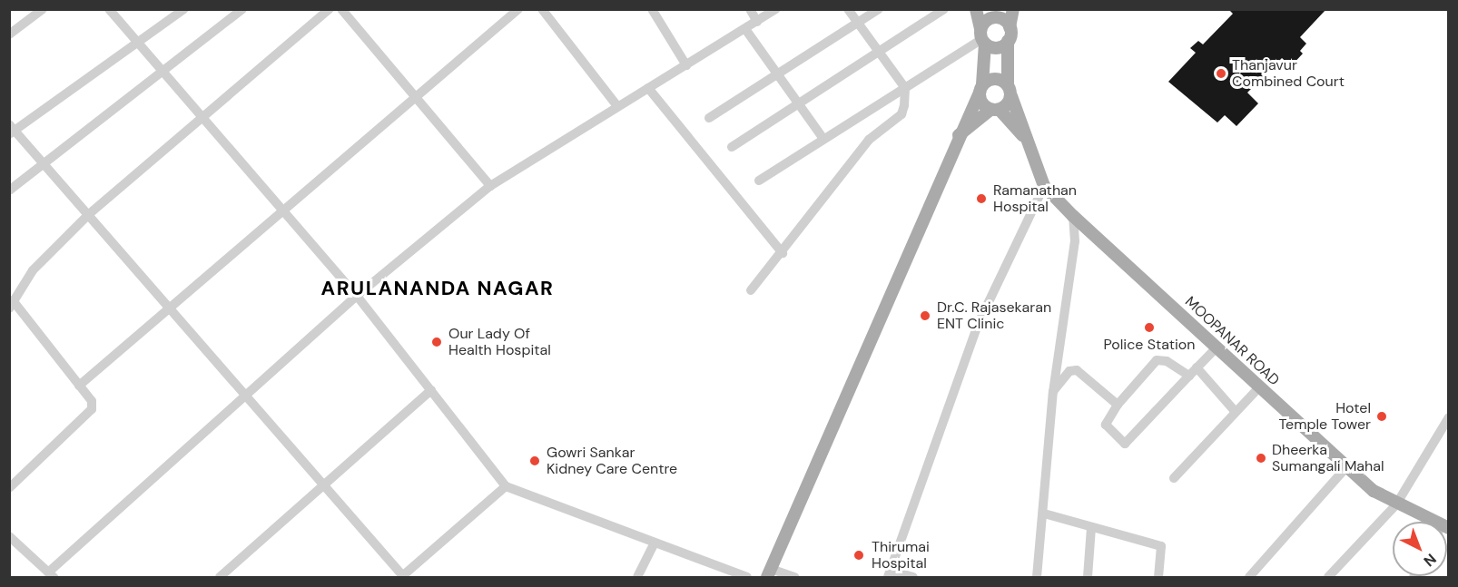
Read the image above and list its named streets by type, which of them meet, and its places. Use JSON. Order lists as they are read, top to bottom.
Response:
{
  "streets": {
    "main road": ["MOOPANAR ROAD"]
  },
  "districts": ["ARULANANDA NAGAR"],
  "places": [
    "Thanjavur Combined Court",
    "Ramanathan Hospital",
    "Dr.C. Rajasekaran ENT Clinic",
    "Police Station",
    "Our Lady Of Health Hospital",
    "Hotel Temple Tower",
    "Dheerka Sumangali Mahal",
    "Gowri Sankar Kidney Care Centre",
    "Thirumai Hospital"
  ],
  "north": "bottom right"
}
